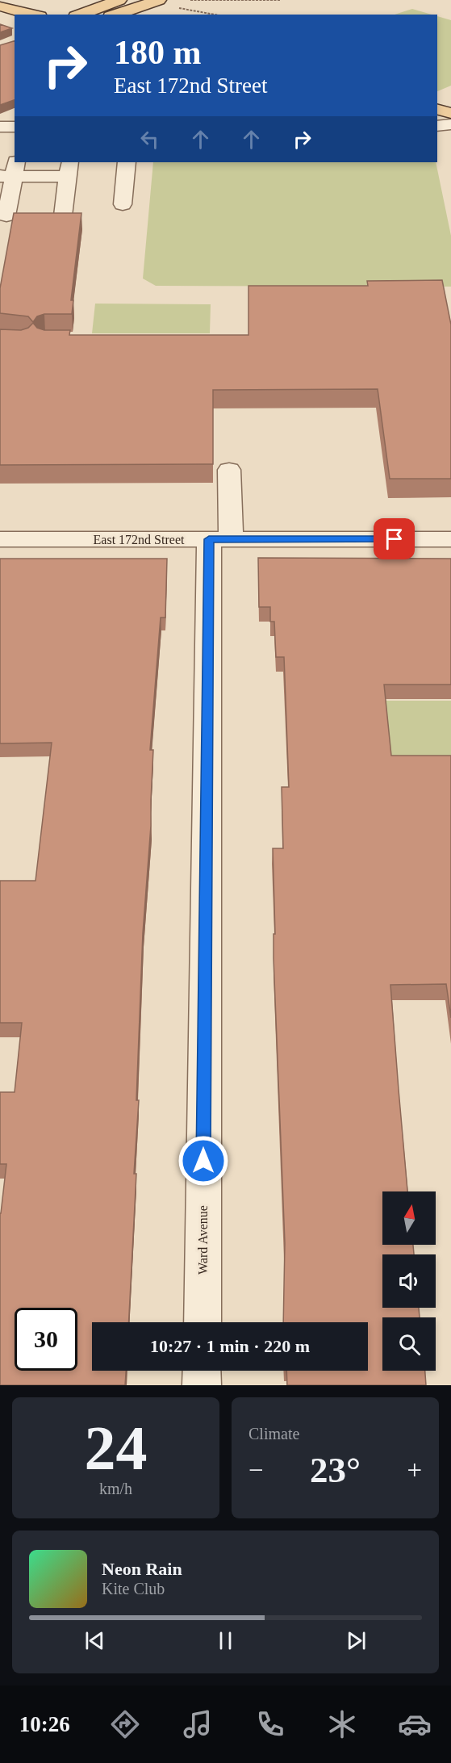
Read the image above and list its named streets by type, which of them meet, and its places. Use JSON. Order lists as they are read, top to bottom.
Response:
{
  "streets": {
    "street": ["East 172nd Street", "Ward Avenue"]
  },
  "crossings": [
    ["East 172nd Street", "Ward Avenue"]
  ],
  "north": "top",
  "page": {
    "turn": ["180 m", "East 172nd Street"],
    "limit": "30",
    "trip": "10:27 · 1 min · 220 m",
    "tile": [
      ["24", "km/h"],
      "Climate"
    ],
    "heat": ["−", "23°", "+"],
    "song": ["Neon Rain", "Kite Club"],
    "tabs": "10:26"
  }
}
